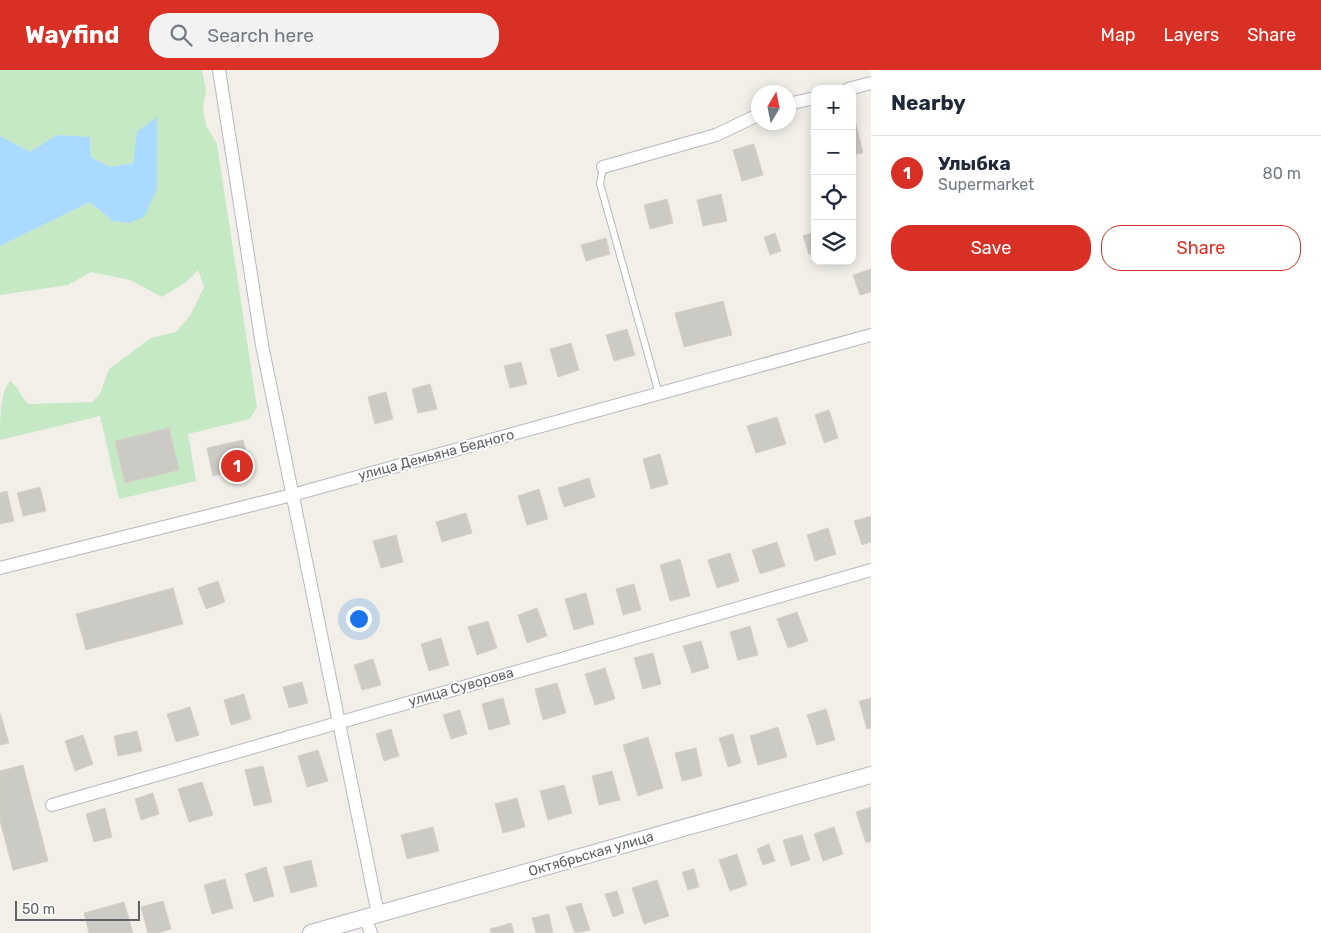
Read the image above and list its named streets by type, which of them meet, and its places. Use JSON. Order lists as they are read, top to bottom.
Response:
{
  "streets": {
    "street": ["улица Демьяна Бедного", "улица Суворова", "Октябрьская улица"]
  },
  "scale_bar": "50 m",
  "north": "top",
  "page": {
    "header": "Wayfind",
    "search": "Search here",
    "nav": ["Map", "Layers", "Share"],
    "heading": "Nearby",
    "map_buttons": ["+", "−"],
    "list": [
      {
        "mark": "1",
        "name": "Улыбка",
        "note": "Supermarket",
        "value": "80 m"
      }
    ],
    "buttons": ["Save", "Share"],
    "pins": "1",
    "scale": "50 m"
  }
}
